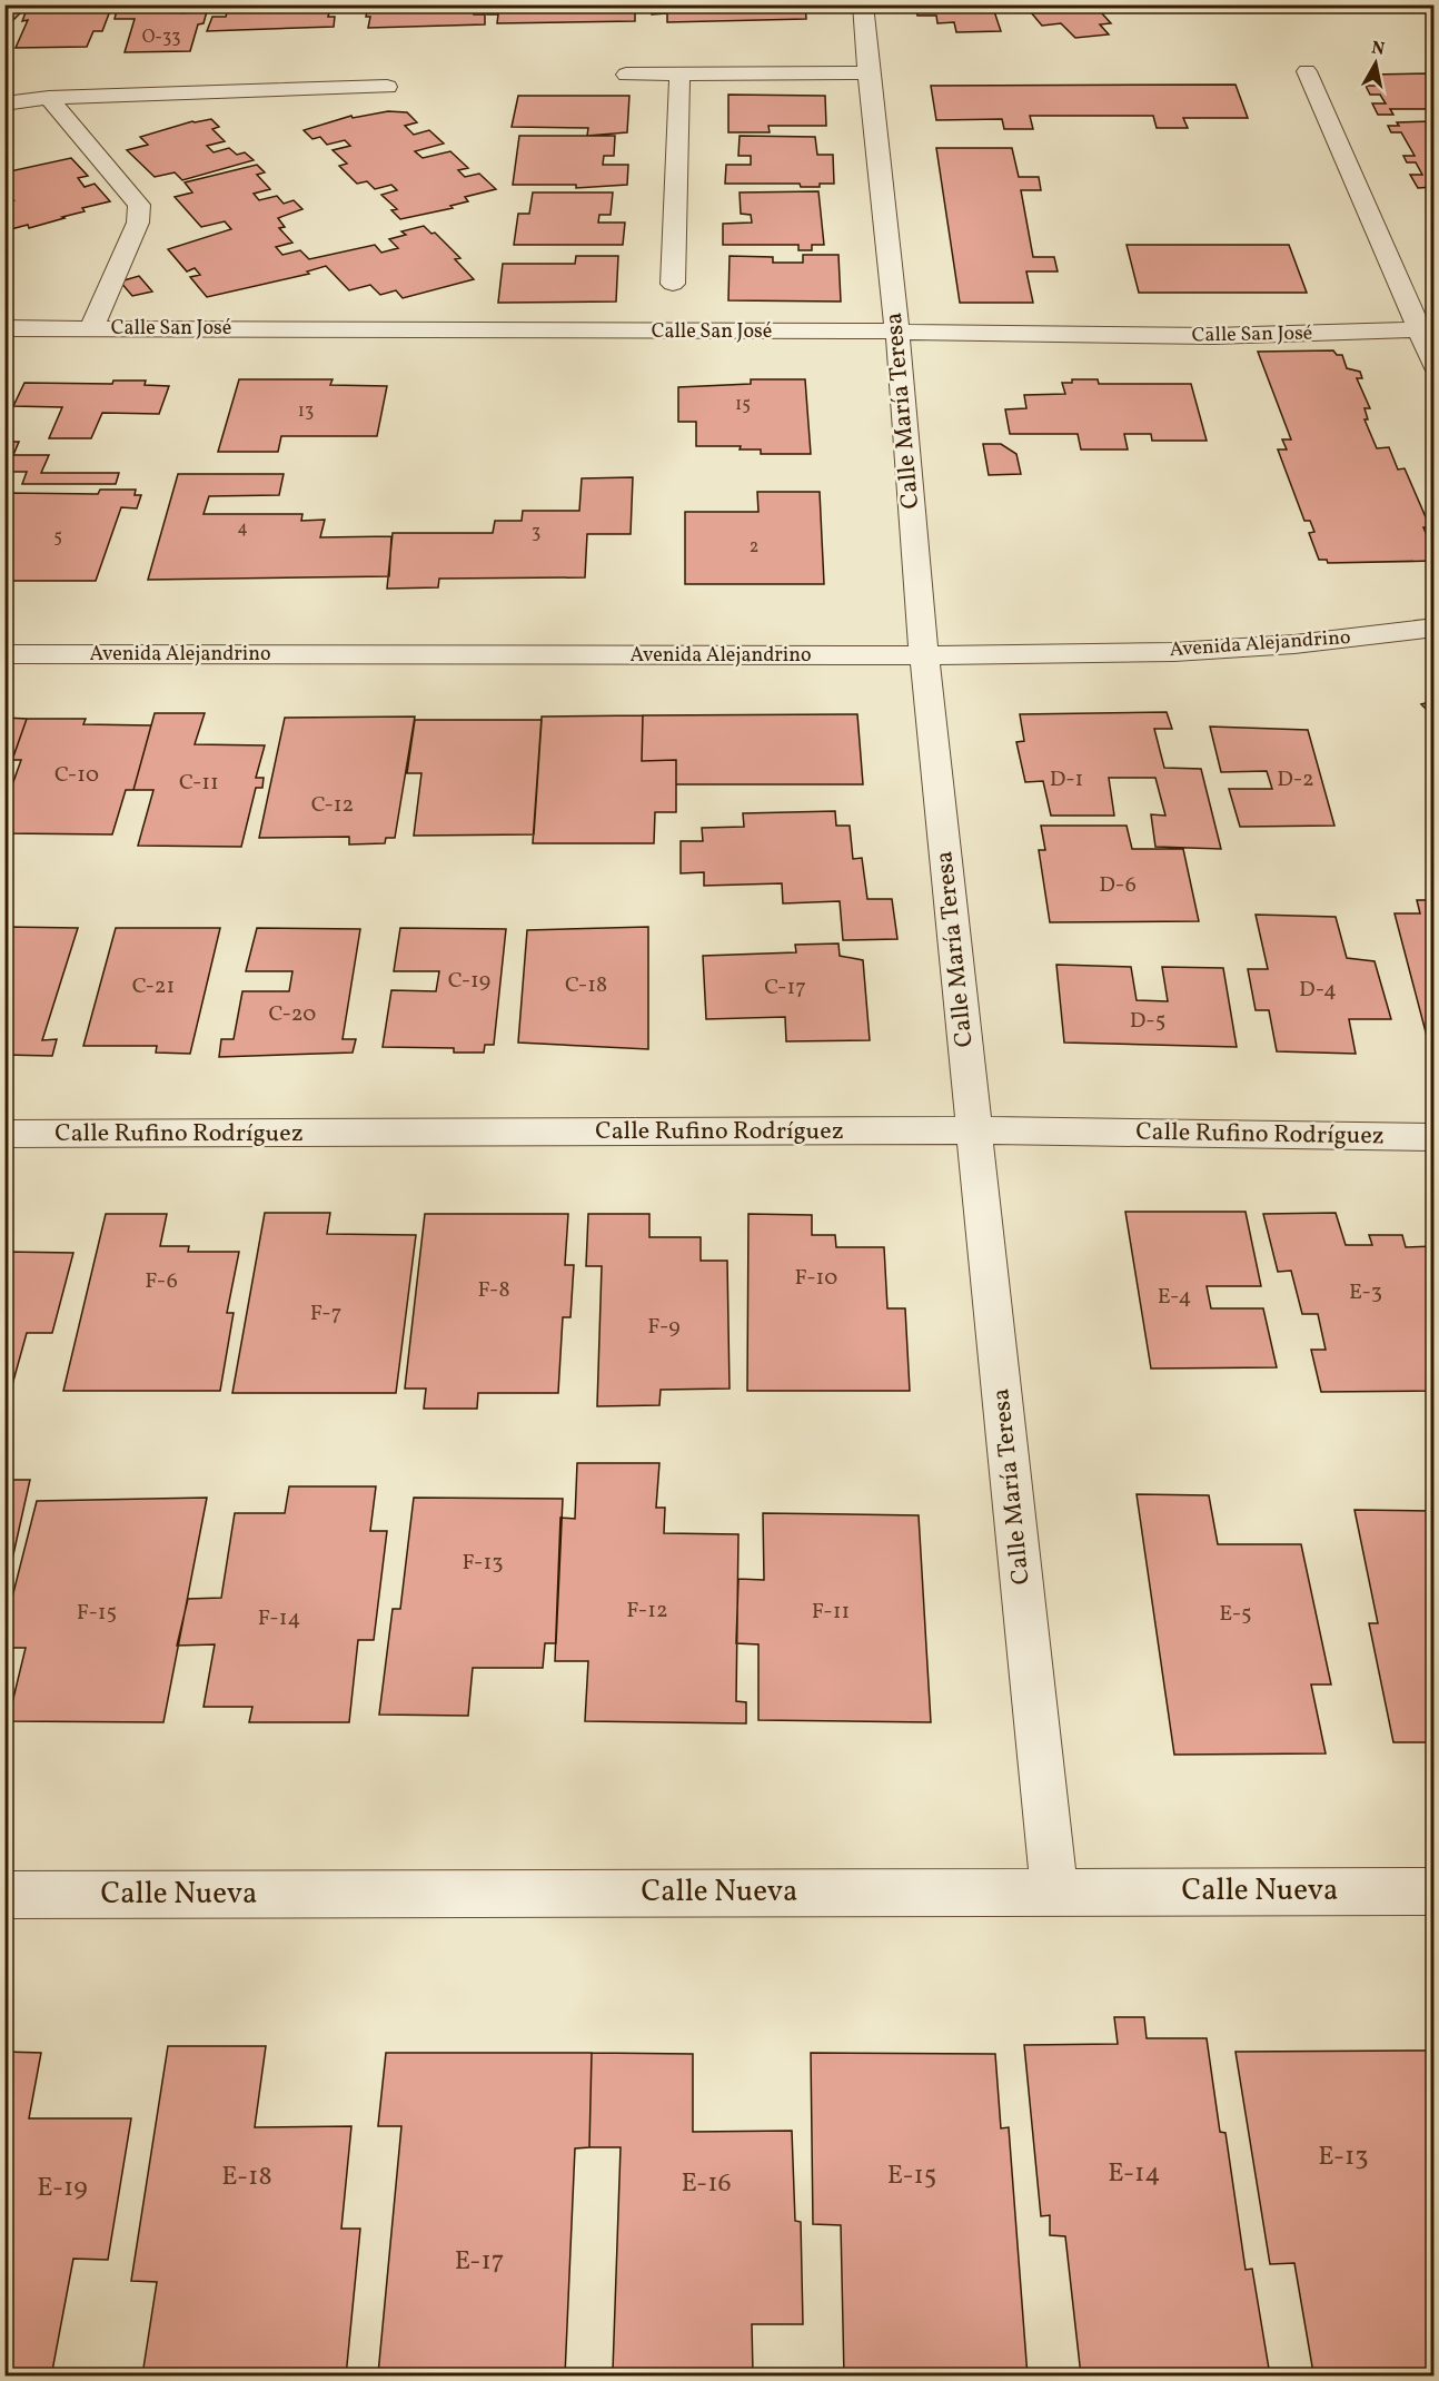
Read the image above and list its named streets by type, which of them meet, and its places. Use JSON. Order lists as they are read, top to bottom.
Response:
{
  "streets": {
    "street": [
      "Calle San José",
      "Calle María Teresa",
      "Avenida Alejandrino",
      "Calle Rufino Rodríguez",
      "Calle Nueva"
    ]
  },
  "crossings": [
    ["Calle San José", "Calle María Teresa"],
    ["Calle María Teresa", "Avenida Alejandrino"],
    ["Calle María Teresa", "Calle Rufino Rodríguez"],
    ["Calle María Teresa", "Calle Nueva"]
  ],
  "house_numbers": [
    "O-33",
    "15",
    "13",
    "4",
    "3",
    "5",
    "2",
    "C-10",
    "D-1",
    "D-2",
    "C-11",
    "C-12",
    "D-6",
    "C-19",
    "C-18",
    "C-21",
    "C-17",
    "D-4",
    "C-20",
    "D-5",
    "F-10",
    "F-6",
    "F-8",
    "E-3",
    "E-4",
    "F-7",
    "F-9",
    "F-13",
    "F-12",
    "F-11",
    "F-15",
    "E-5",
    "F-14",
    "E-13",
    "E-14",
    "E-15",
    "E-18",
    "E-16",
    "E-19",
    "E-17"
  ],
  "north": "top"
}
